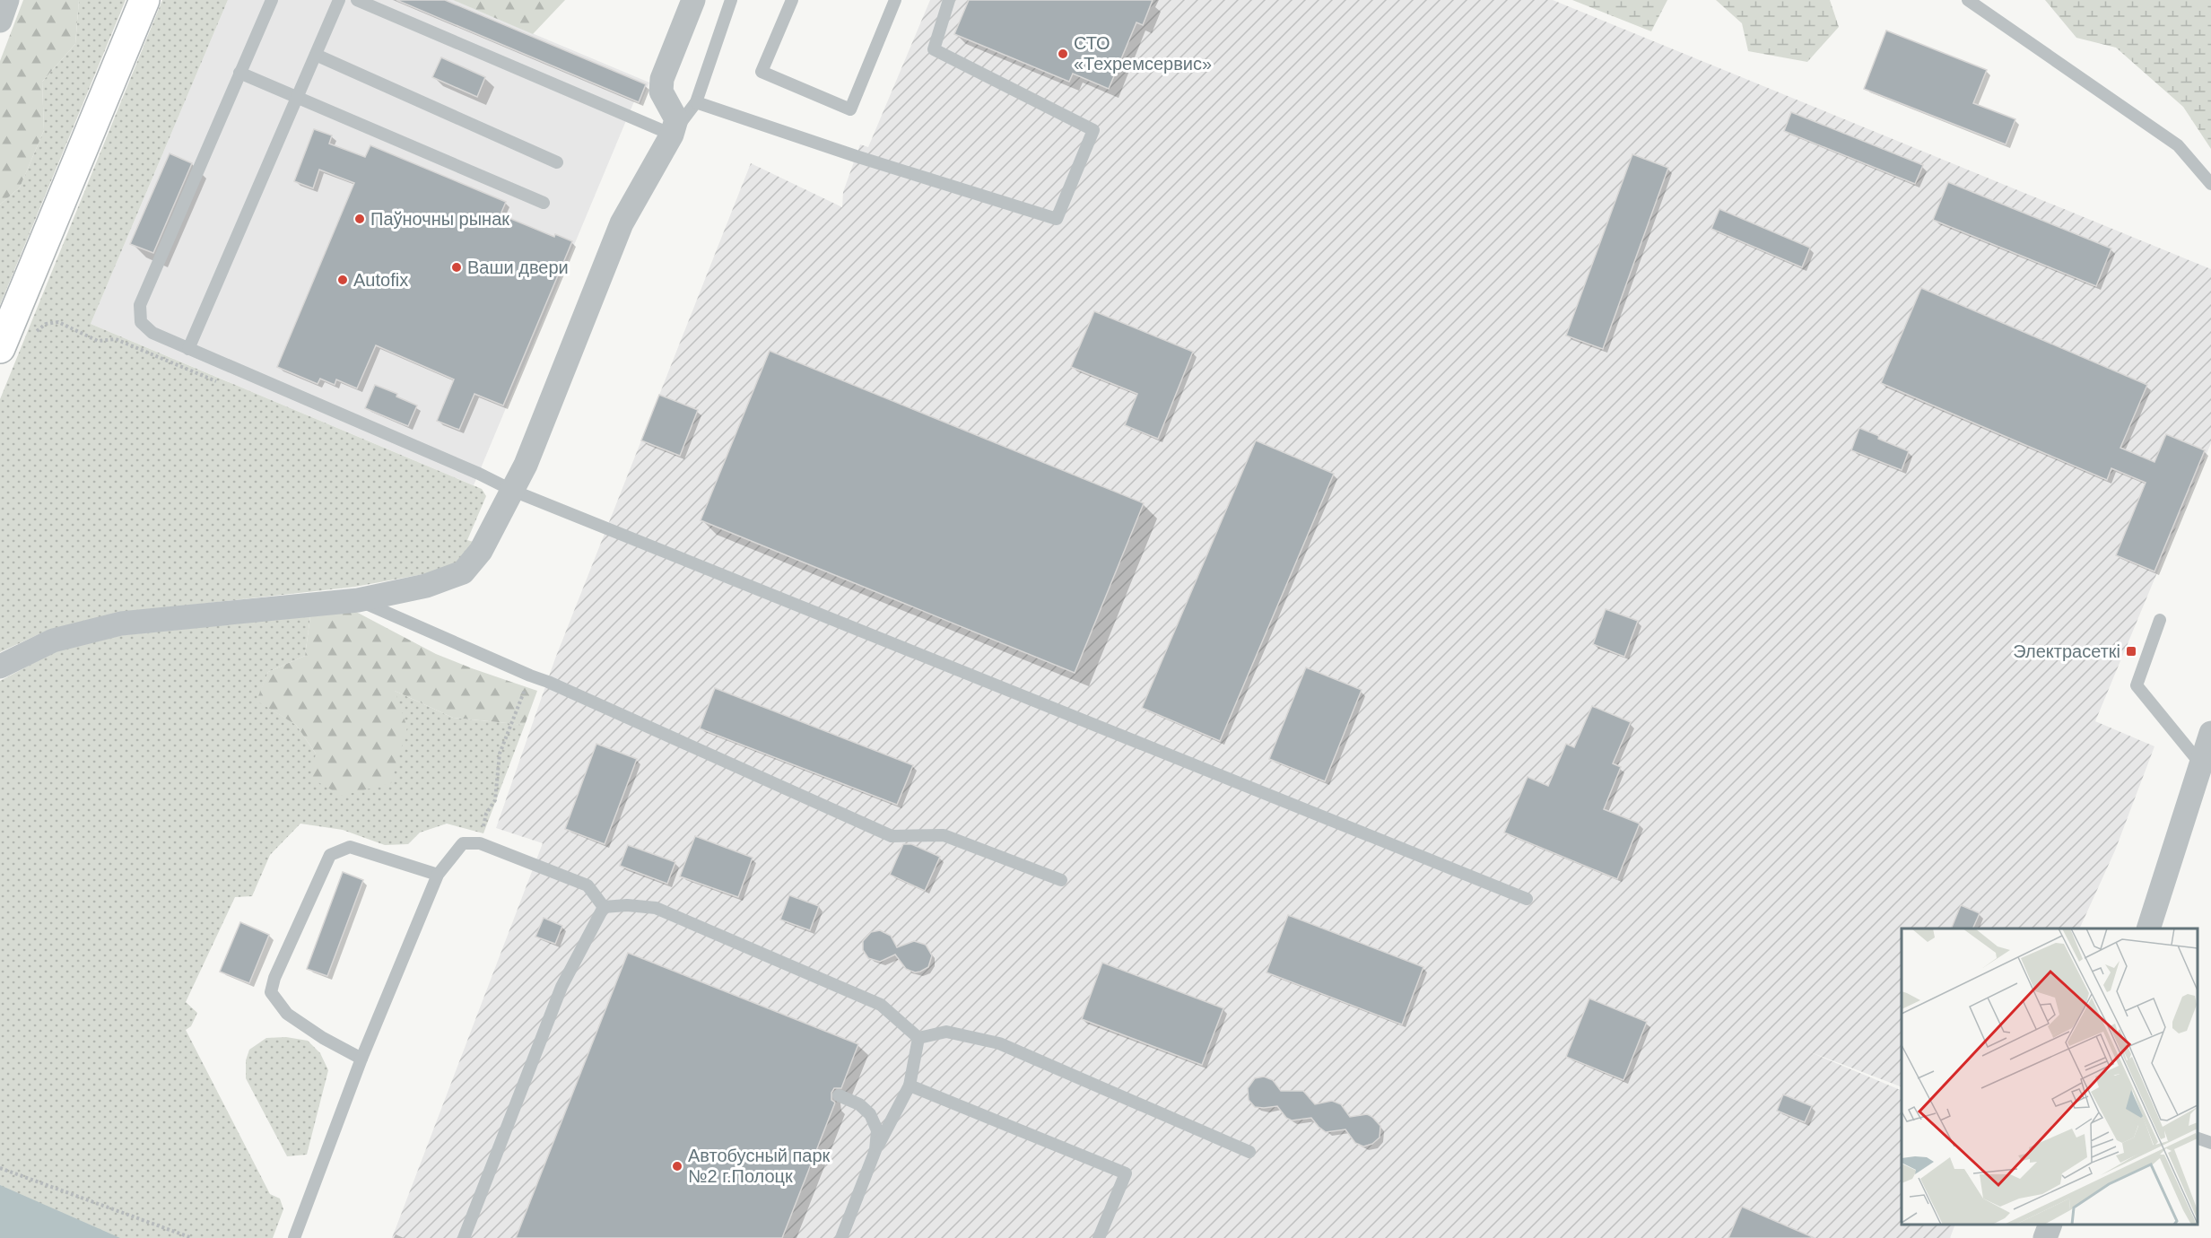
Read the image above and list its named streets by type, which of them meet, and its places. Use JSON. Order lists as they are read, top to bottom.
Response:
{
  "places": {
    "other": [
      "СТО «Техремсервис»",
      "Паўночны рынак",
      "Ваши двери",
      "Autofix",
      "Автобусный парк №2 г.Полоцк"
    ],
    "transit": ["Электрасеткі"]
  }
}
